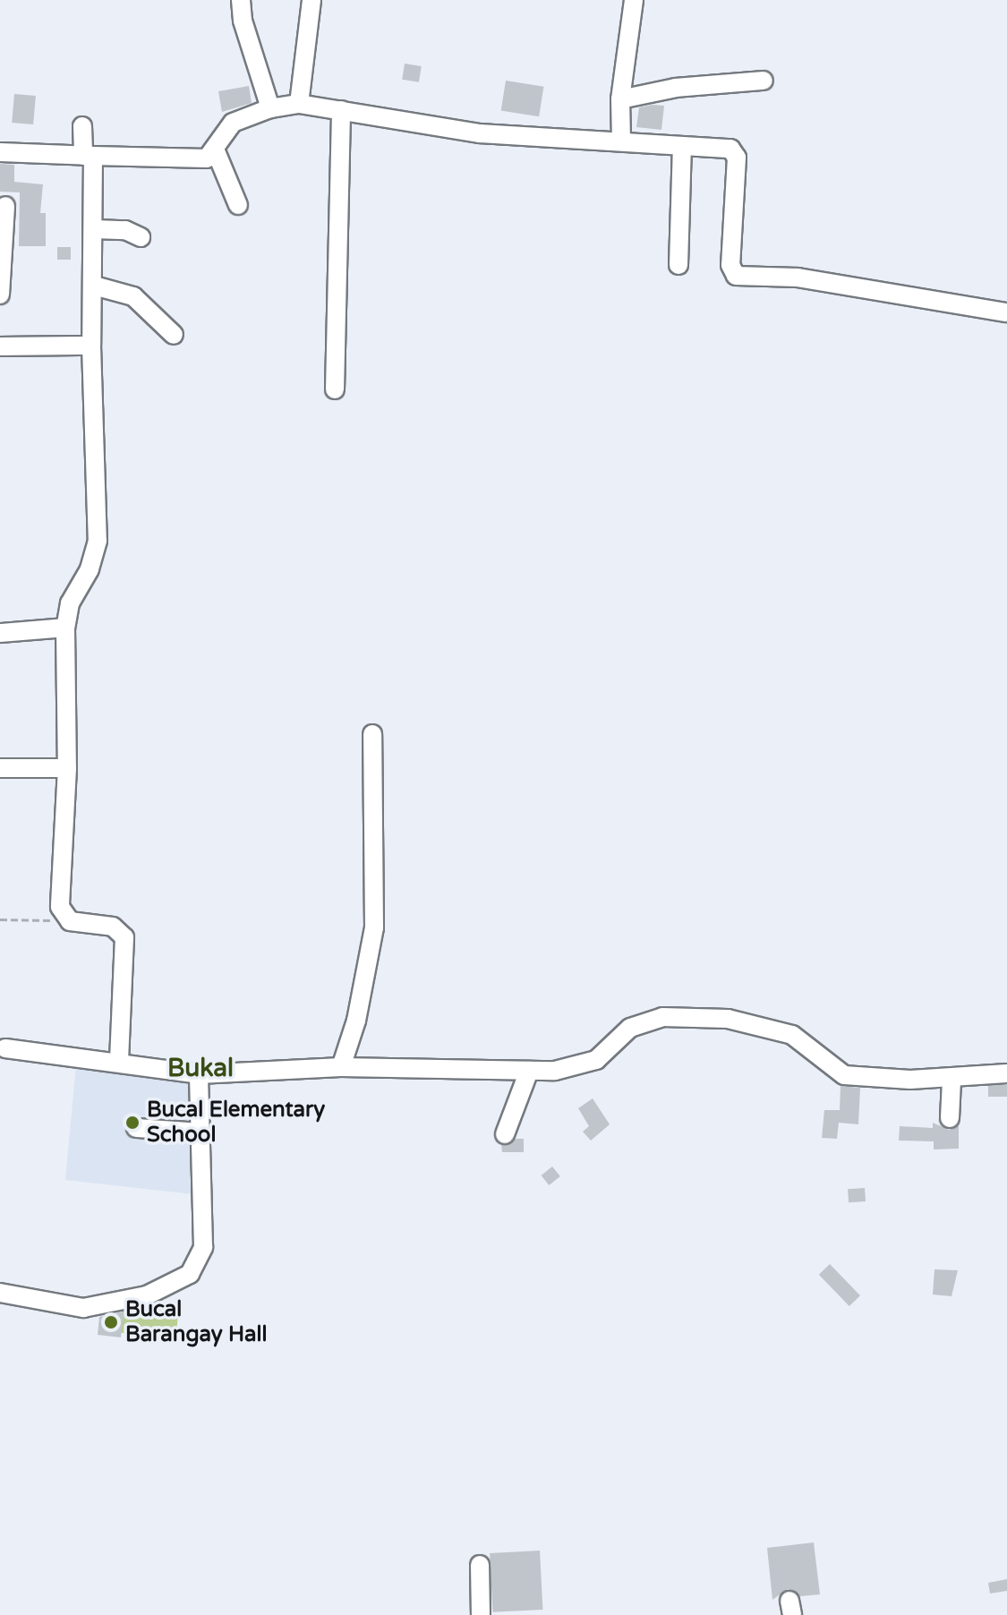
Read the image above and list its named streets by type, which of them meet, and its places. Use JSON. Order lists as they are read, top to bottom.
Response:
{
  "districts": ["Bukal"],
  "places": ["Bucal Elementary School", "Bucal Barangay Hall"]
}
